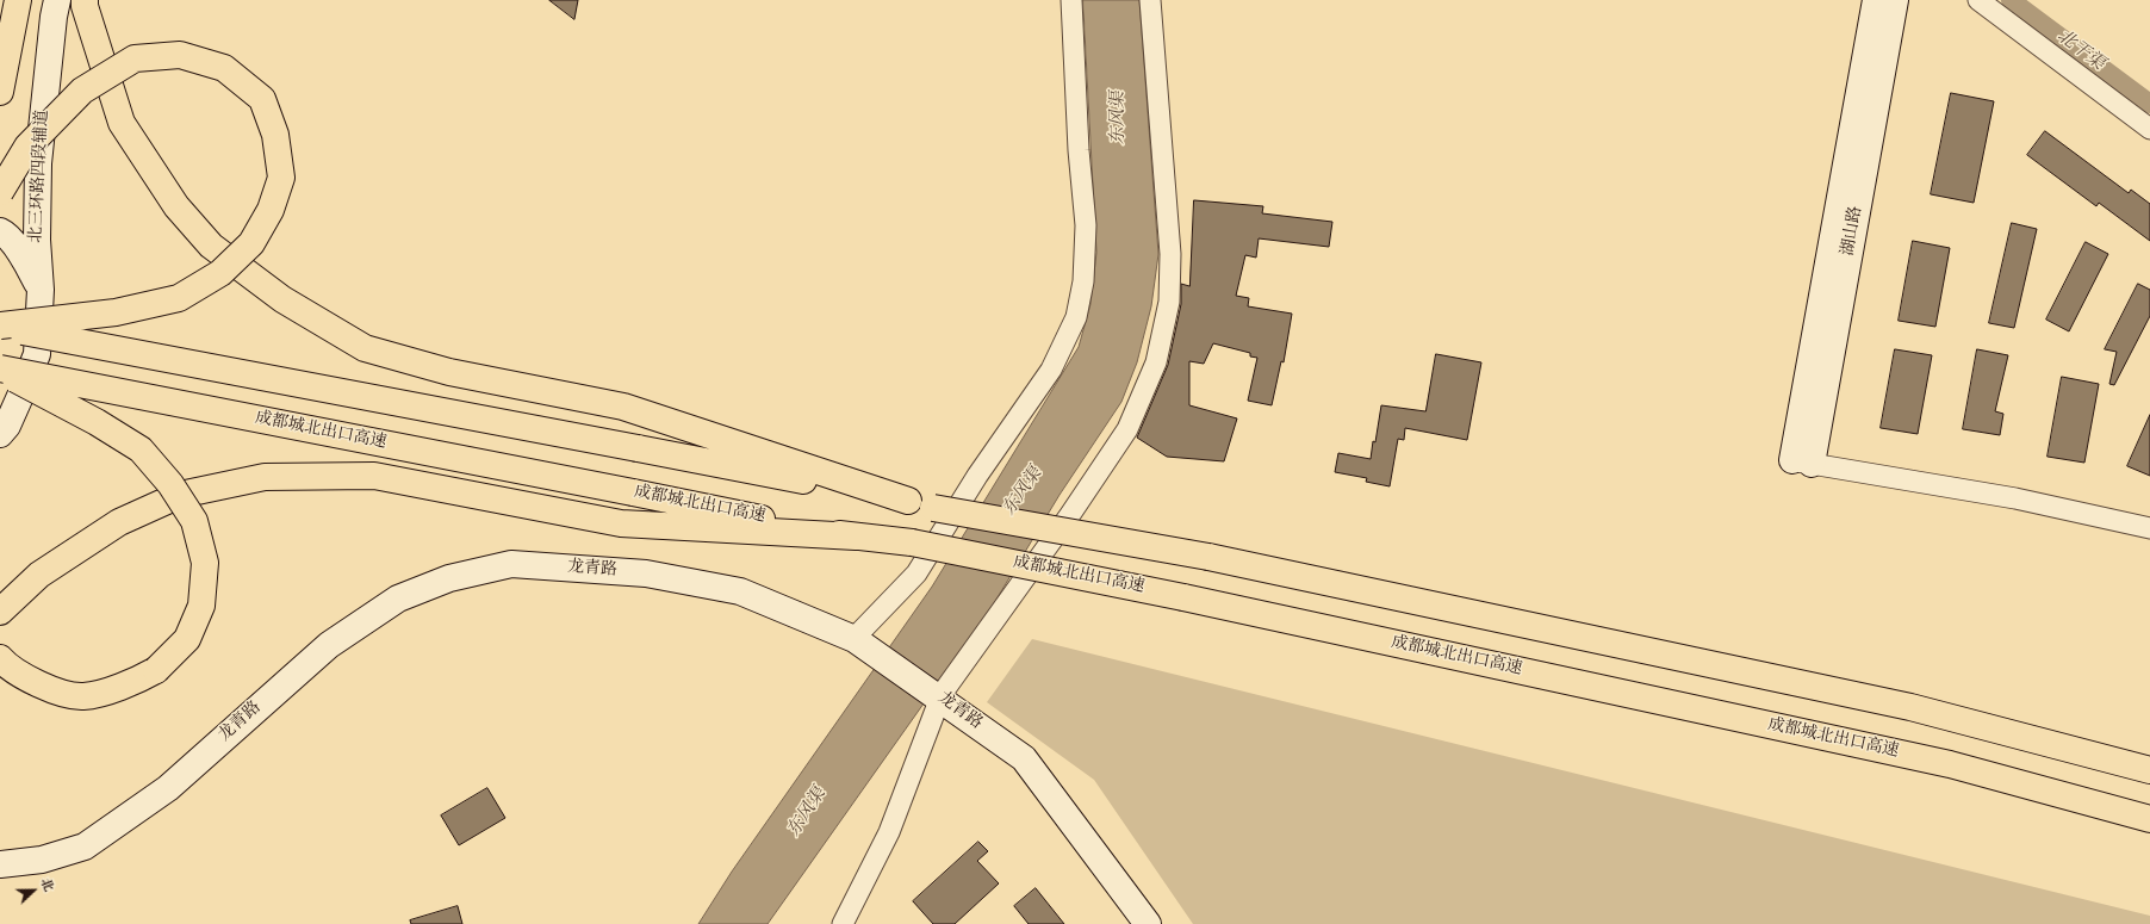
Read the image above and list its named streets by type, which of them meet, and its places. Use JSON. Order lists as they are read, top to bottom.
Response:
{
  "streets": {
    "highway": ["成都城北出口高速"],
    "street": ["北三环路四段辅道", "湖山路", "龙青路"]
  },
  "water": ["北干渠", "东风渠"],
  "north": "right"
}
